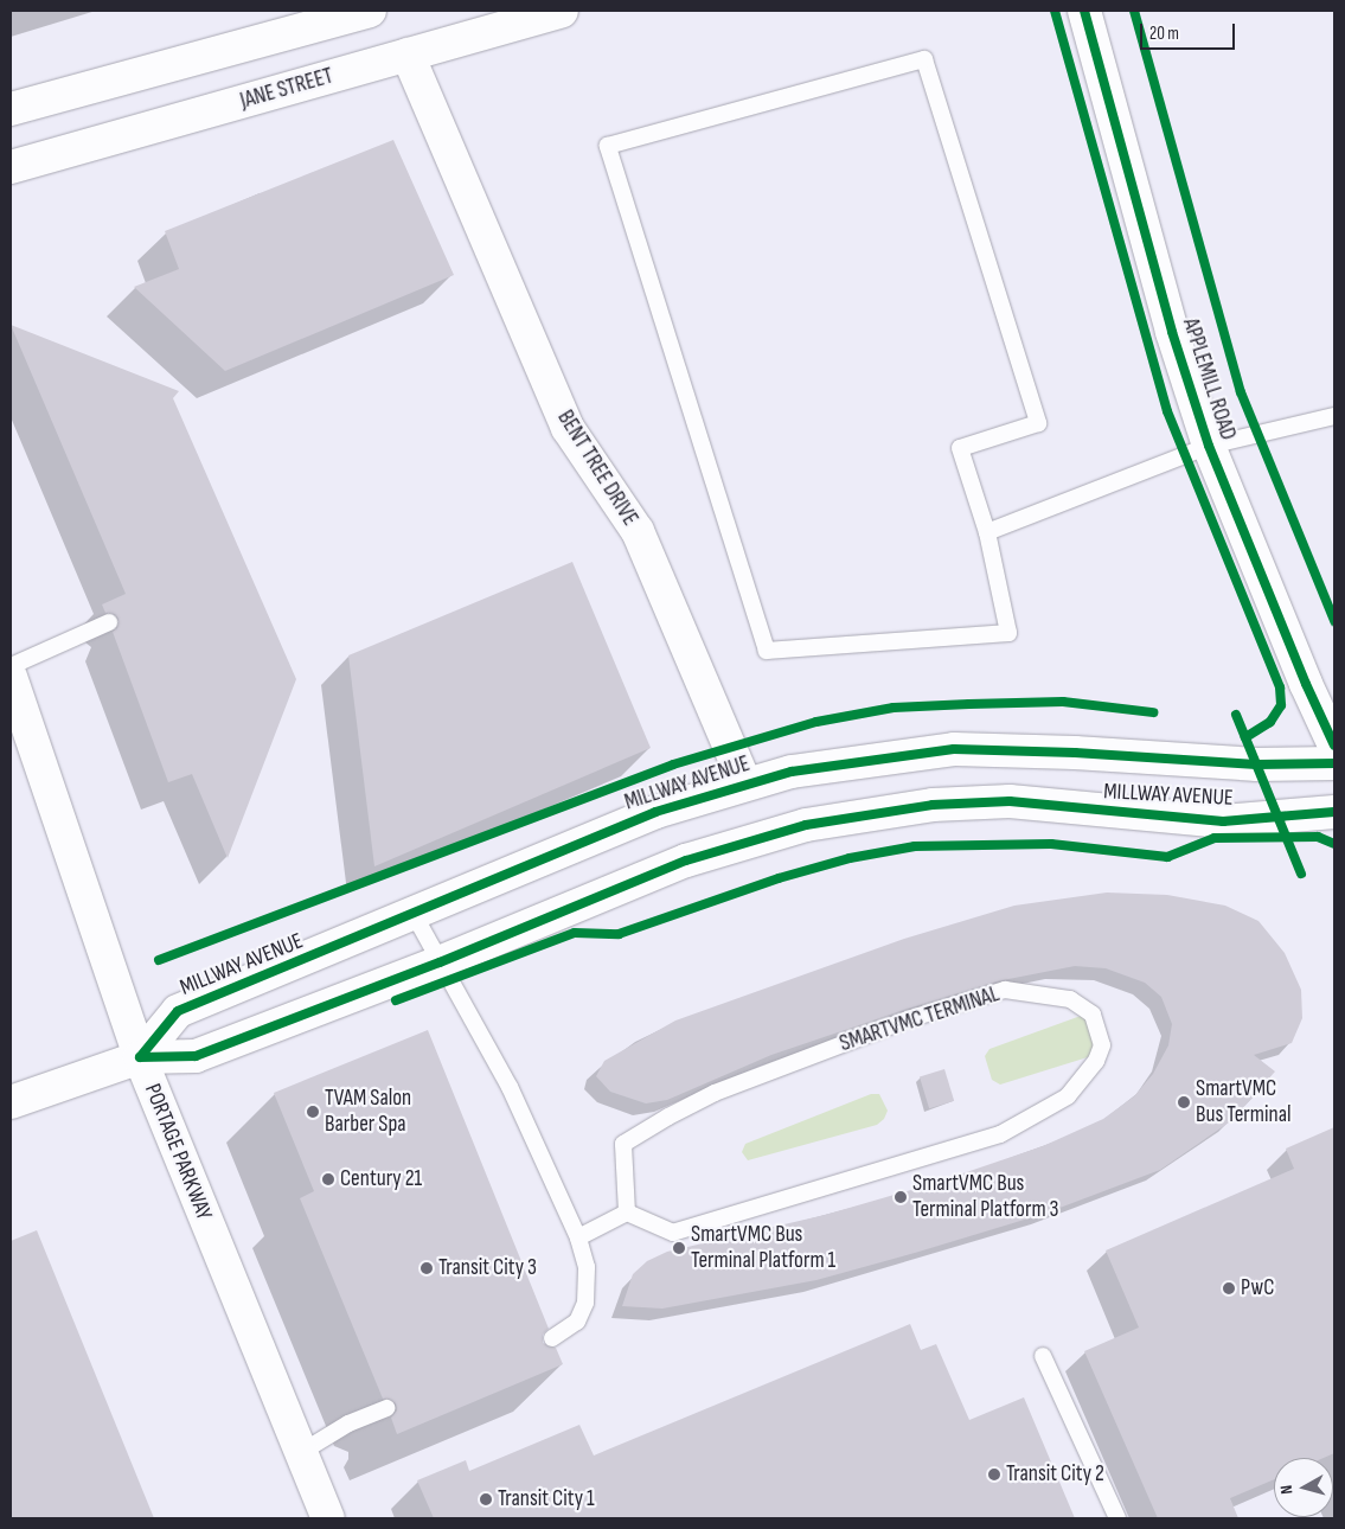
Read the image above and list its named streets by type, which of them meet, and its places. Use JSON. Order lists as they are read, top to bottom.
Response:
{
  "streets": {
    "street": [
      "JANE STREET",
      "APPLEMILL ROAD",
      "BENT TREE DRIVE",
      "MILLWAY AVENUE",
      "PORTAGE PARKWAY"
    ],
    "lane": ["SMARTVMC TERMINAL"]
  },
  "crossings": [
    ["JANE STREET", "BENT TREE DRIVE"],
    ["BENT TREE DRIVE", "MILLWAY AVENUE"],
    ["MILLWAY AVENUE", "PORTAGE PARKWAY"]
  ],
  "places": [
    "SmartVMC Bus Terminal",
    "TVAM Salon Barber Spa",
    "Century 21",
    "SmartVMC Bus Terminal Platform 3",
    "SmartVMC Bus Terminal Platform 1",
    "Transit City 3",
    "PwC",
    "Transit City 2",
    "Transit City 1"
  ],
  "scale_bar": "20 m",
  "north": "left"
}
